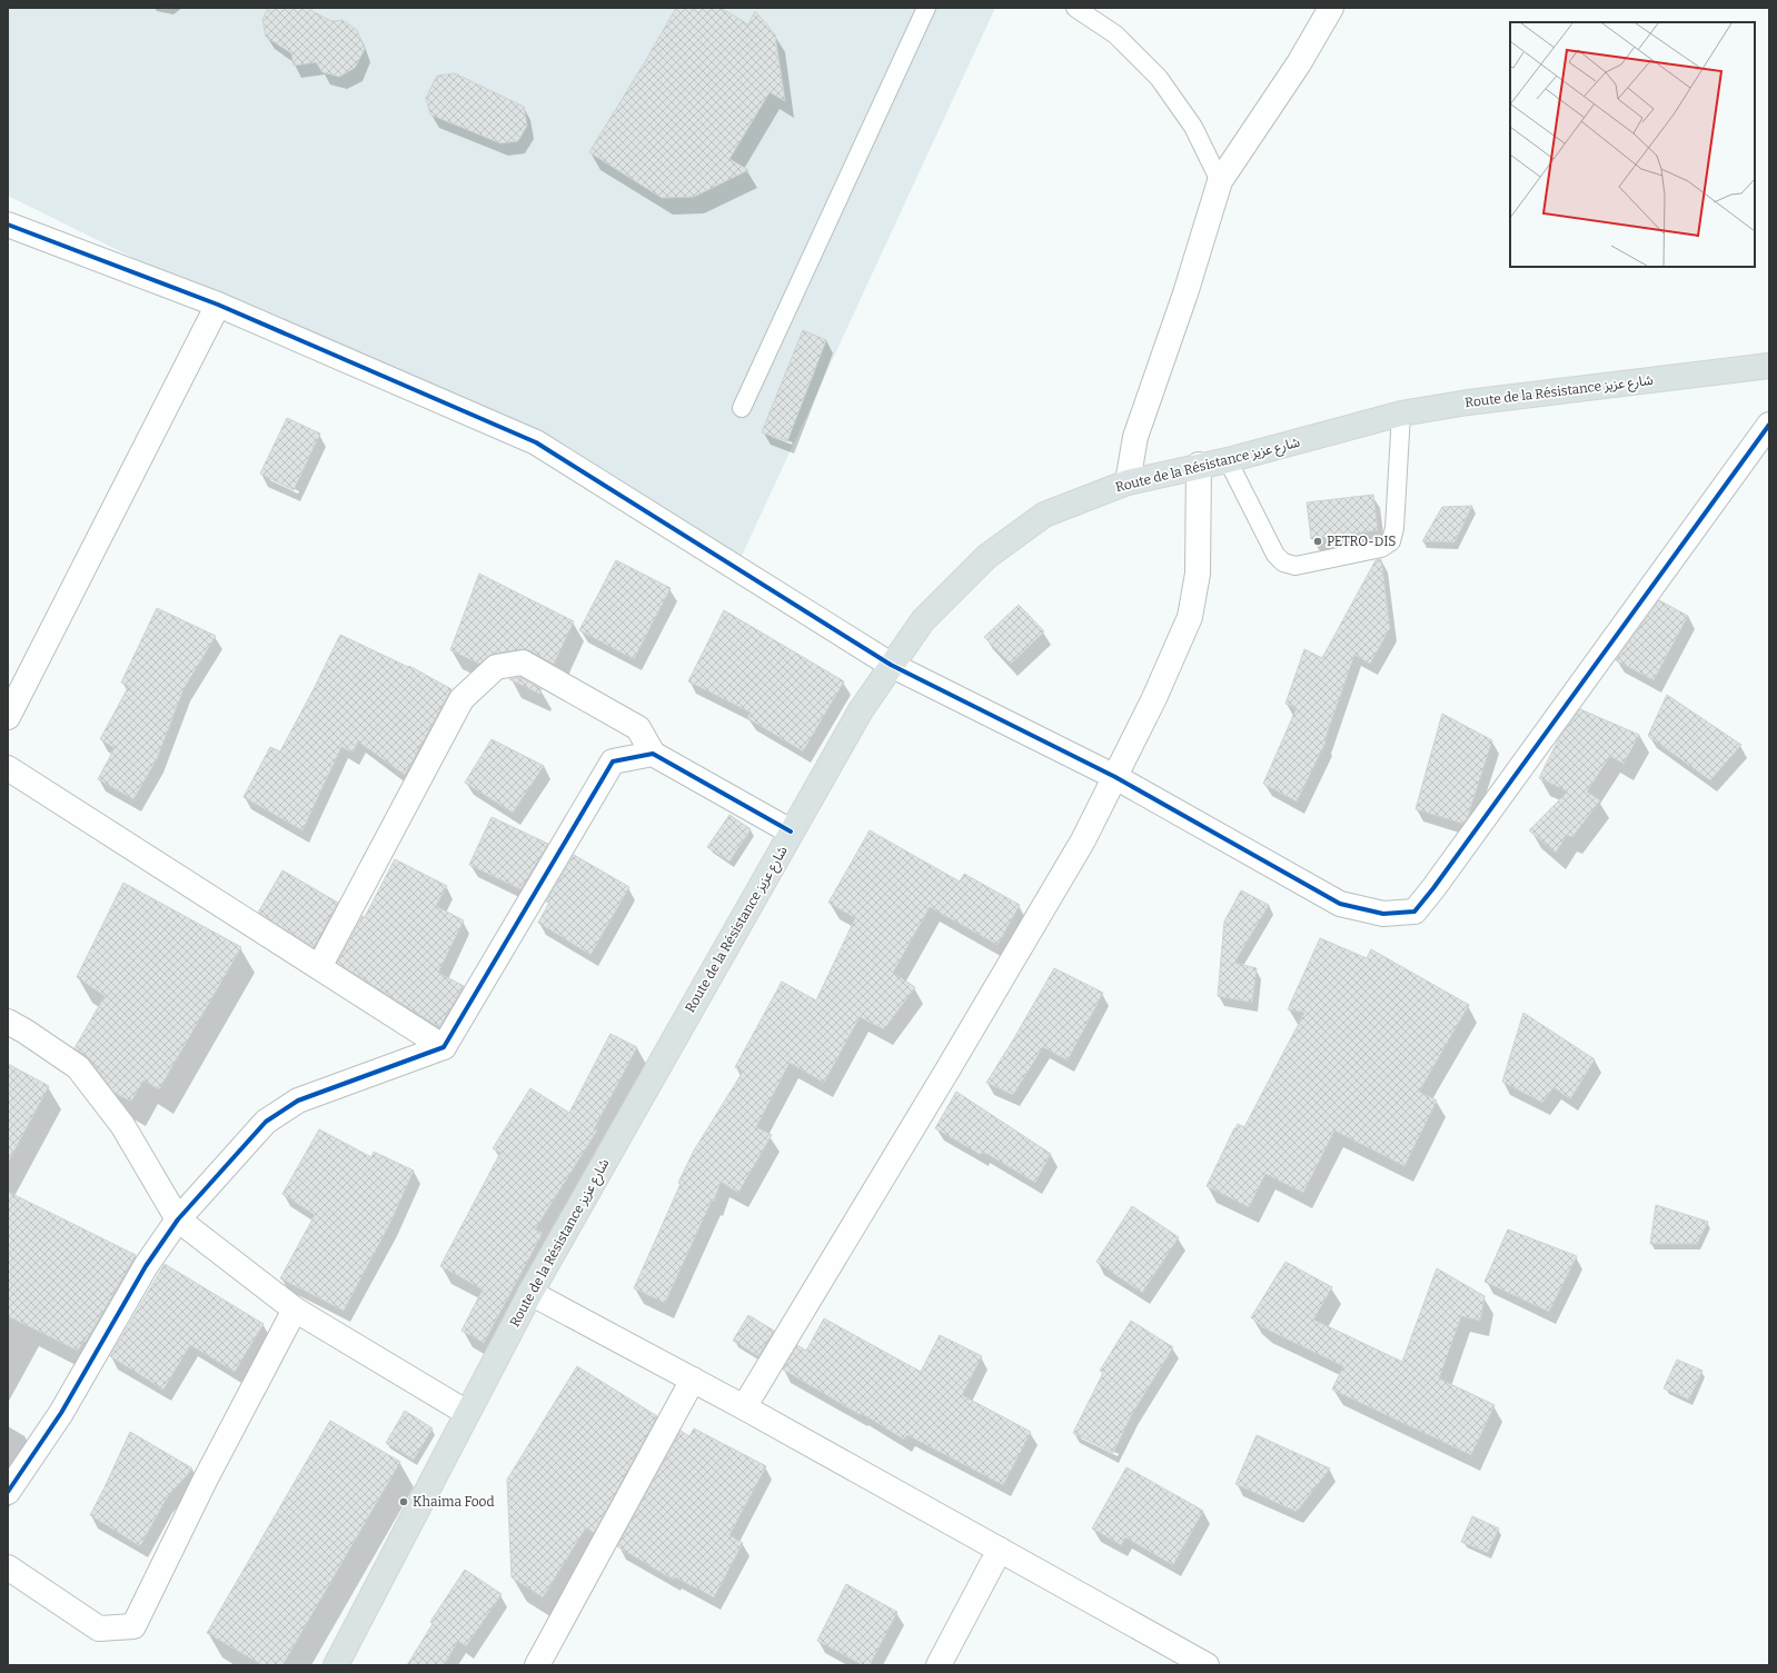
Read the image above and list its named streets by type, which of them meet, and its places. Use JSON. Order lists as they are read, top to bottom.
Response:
{
  "streets": {
    "main road": ["Route de la Résistance شارع عزيز"]
  },
  "places": ["PETRO-DIS", "Khaima Food"]
}
